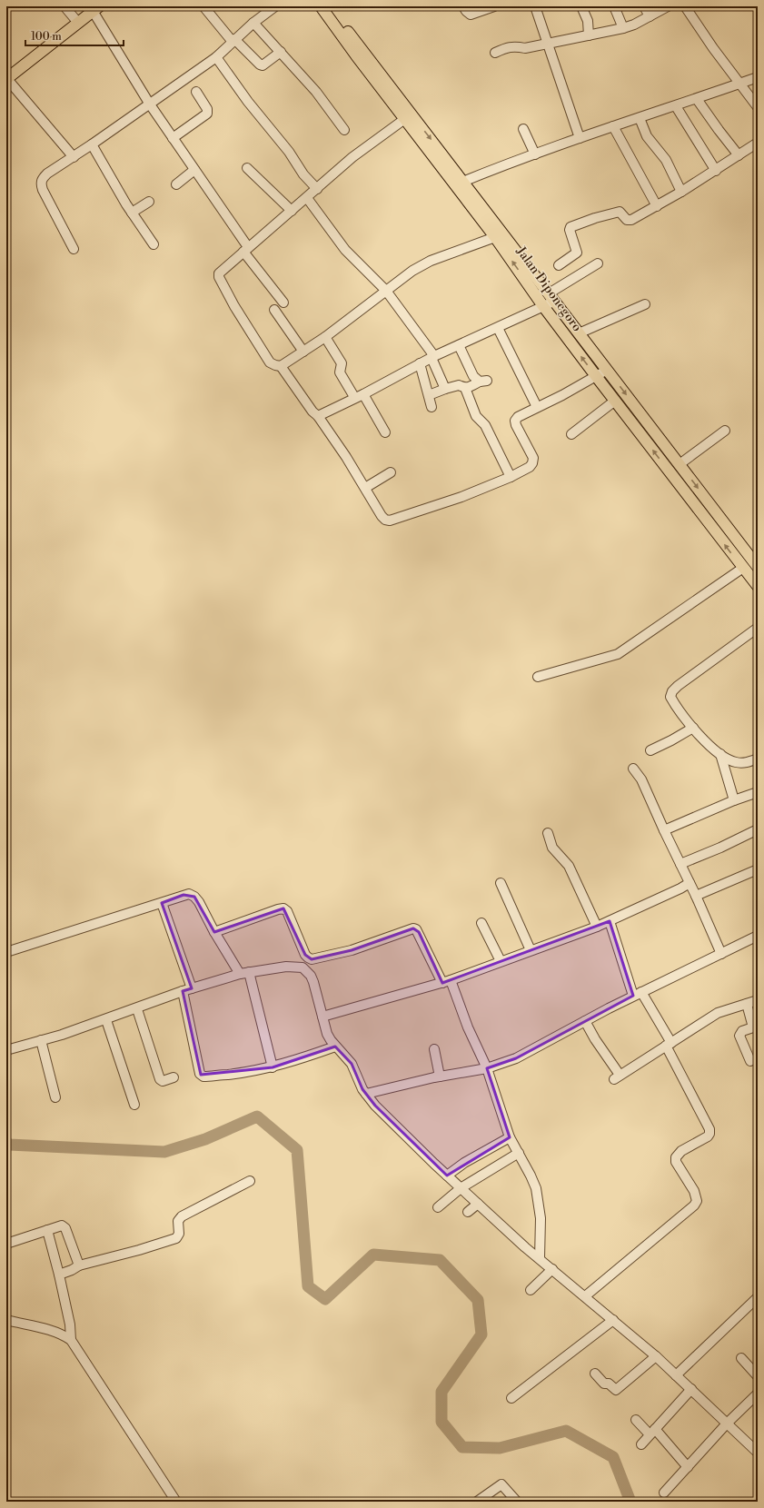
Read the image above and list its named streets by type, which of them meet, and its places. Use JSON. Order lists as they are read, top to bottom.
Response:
{
  "streets": {
    "main road": ["Jalan Diponegoro"]
  },
  "scale_bar": "100 m"
}
